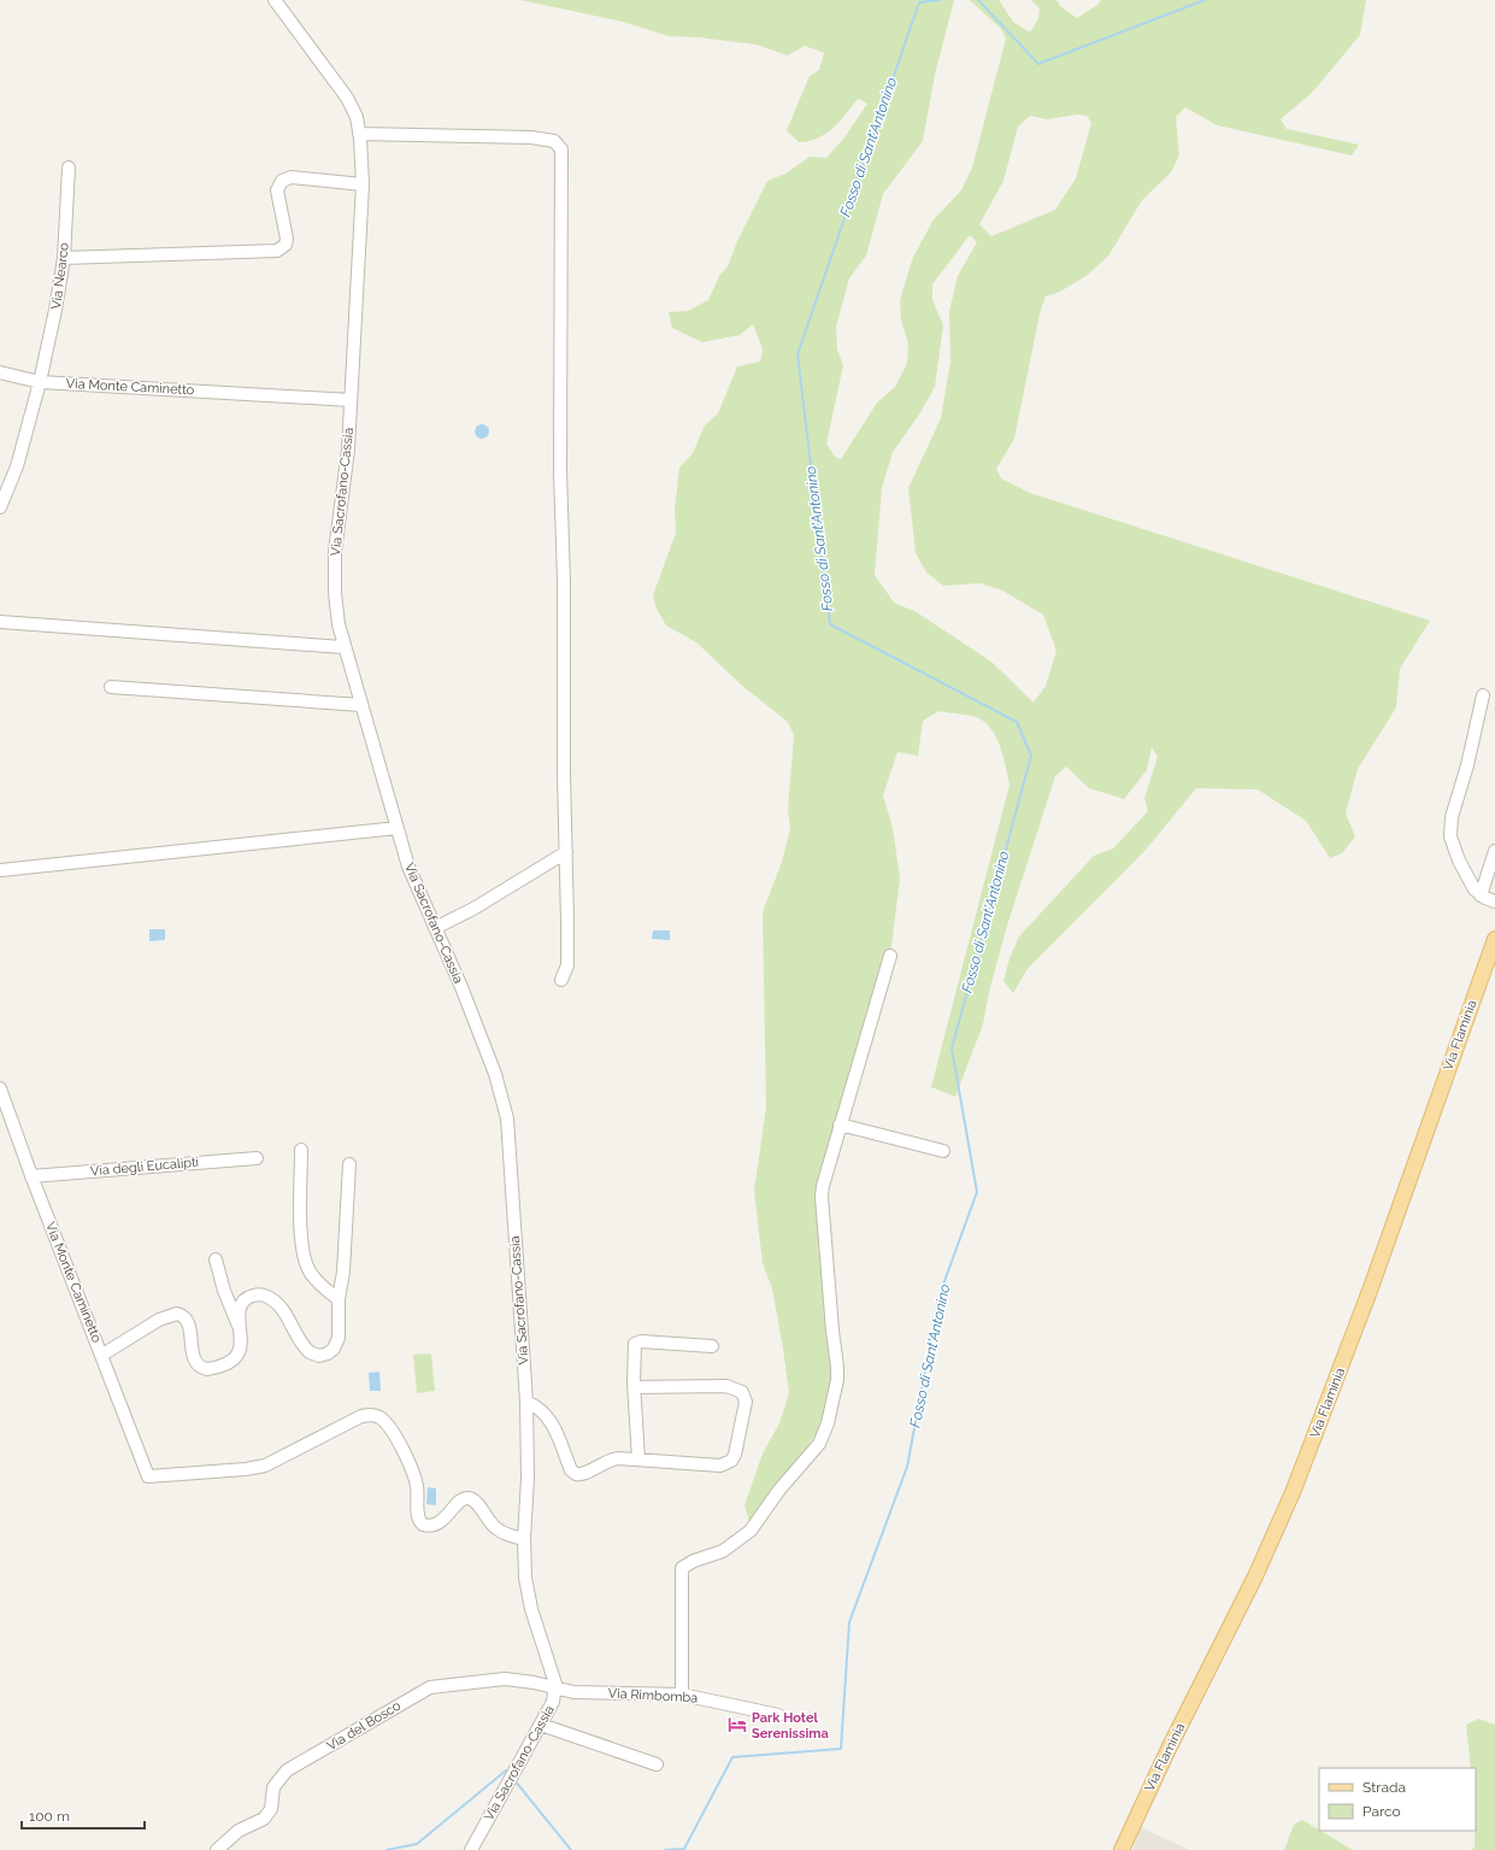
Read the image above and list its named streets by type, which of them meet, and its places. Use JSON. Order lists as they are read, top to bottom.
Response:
{
  "streets": {
    "main road": ["Via Flaminia"],
    "street": [
      "Via Nearco",
      "Via Monte Caminetto",
      "Via Sacrofano-Cassia",
      "Via degli Eucalipti",
      "Via Rimbomba",
      "Via del Bosco"
    ]
  },
  "crossings": [
    ["Via Nearco", "Via Monte Caminetto"],
    ["Via Monte Caminetto", "Via Sacrofano-Cassia"],
    ["Via Monte Caminetto", "Via degli Eucalipti"],
    ["Via Sacrofano-Cassia", "Via Rimbomba"],
    ["Via Sacrofano-Cassia", "Via del Bosco"],
    ["Via Rimbomba", "Via del Bosco"]
  ],
  "water": ["Fosso di Sant'Antonino"],
  "places": {
    "hotel": ["Park Hotel Serenissima"]
  },
  "legend": ["Strada", "Parco"],
  "scale_bar": "100 m"
}
